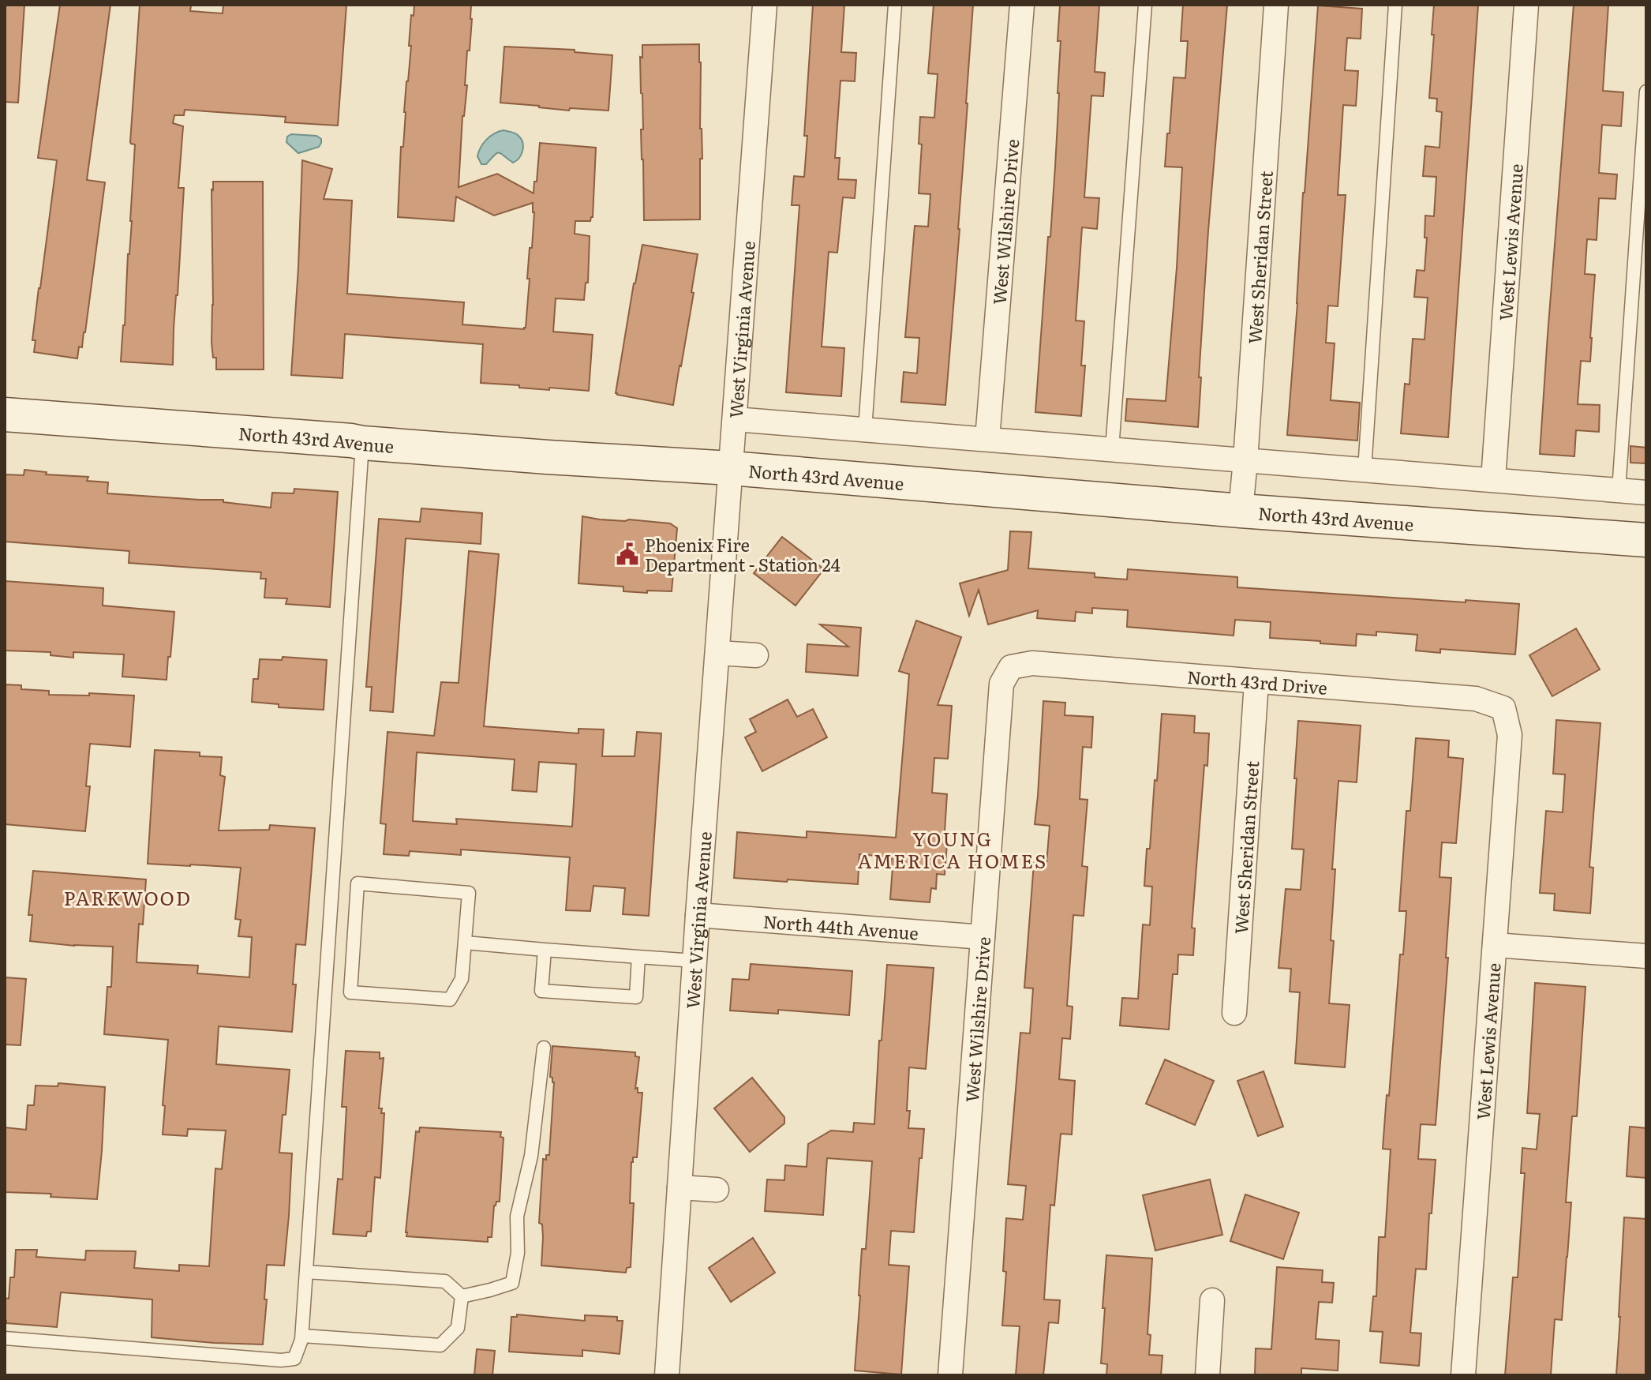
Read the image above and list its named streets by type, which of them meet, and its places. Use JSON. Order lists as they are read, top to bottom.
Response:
{
  "streets": {
    "main road": ["North 43rd Avenue"],
    "street": [
      "West Wilshire Drive",
      "West Lewis Avenue",
      "West Sheridan Street",
      "West Virginia Avenue",
      "North 43rd Drive",
      "North 44th Avenue"
    ]
  },
  "crossings": [
    ["West Wilshire Drive", "North 43rd Drive"],
    ["West Wilshire Drive", "North 44th Avenue"],
    ["West Lewis Avenue", "North 43rd Drive"],
    ["West Sheridan Street", "North 43rd Avenue"],
    ["West Sheridan Street", "North 43rd Drive"],
    ["West Virginia Avenue", "North 43rd Avenue"],
    ["West Virginia Avenue", "North 44th Avenue"]
  ],
  "districts": ["YOUNG AMERICA HOMES", "PARKWOOD"],
  "places": {
    "public building": ["Phoenix Fire Department - Station 24"]
  }
}
